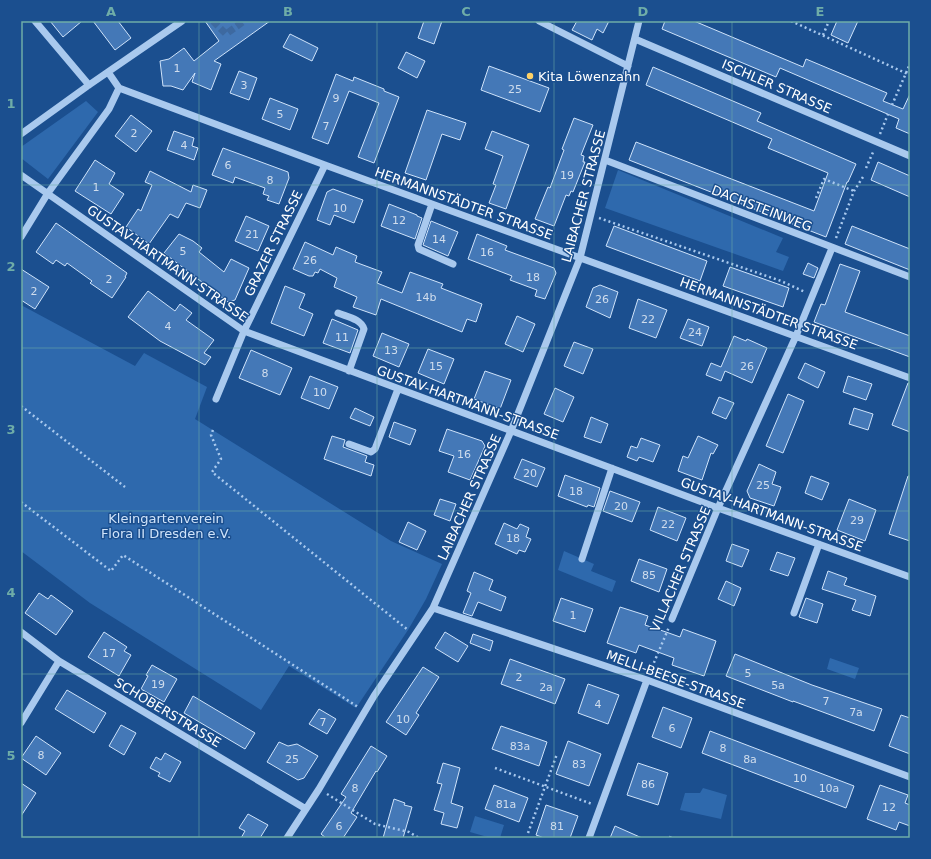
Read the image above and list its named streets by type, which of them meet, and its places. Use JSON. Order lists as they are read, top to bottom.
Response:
{
  "streets": {
    "street": [
      "ISCHLER STRASSE",
      "LAIBACHER STRASSE",
      "HERMANNSTÄDTER STRASSE",
      "DACHSTEINWEG",
      "GRAZER STRASSE",
      "GUSTAV-HARTMANN-STRASSE",
      "VILLACHER STRASSE",
      "MELLI-BEESE-STRASSE",
      "SCHOBERSTRASSE"
    ]
  },
  "crossings": [
    ["ISCHLER STRASSE", "LAIBACHER STRASSE"],
    ["LAIBACHER STRASSE", "HERMANNSTÄDTER STRASSE"],
    ["LAIBACHER STRASSE", "DACHSTEINWEG"],
    ["LAIBACHER STRASSE", "GUSTAV-HARTMANN-STRASSE"],
    ["LAIBACHER STRASSE", "MELLI-BEESE-STRASSE"],
    ["LAIBACHER STRASSE", "SCHOBERSTRASSE"],
    ["HERMANNSTÄDTER STRASSE", "GRAZER STRASSE"],
    ["HERMANNSTÄDTER STRASSE", "VILLACHER STRASSE"],
    ["DACHSTEINWEG", "VILLACHER STRASSE"],
    ["GRAZER STRASSE", "GUSTAV-HARTMANN-STRASSE"],
    ["GUSTAV-HARTMANN-STRASSE", "VILLACHER STRASSE"],
    ["VILLACHER STRASSE", "MELLI-BEESE-STRASSE"]
  ],
  "parks": ["Kleingartenverein Flora II Dresden e.V."],
  "places": ["Kita Löwenzahn"],
  "house_numbers": [
    "1",
    "3",
    "25",
    "9",
    "5",
    "7",
    "2",
    "4",
    "6",
    "19",
    "8",
    "1",
    "10",
    "12",
    "21",
    "14",
    "5",
    "16",
    "26",
    "18",
    "2",
    "2",
    "14b",
    "26",
    "22",
    "4",
    "24",
    "11",
    "13",
    "15",
    "26",
    "8",
    "10",
    "16",
    "20",
    "25",
    "18",
    "20",
    "29",
    "22",
    "18",
    "85",
    "1",
    "17",
    "5",
    "2",
    "19",
    "5a",
    "2a",
    "7",
    "4",
    "7a",
    "10",
    "7",
    "6",
    "83a",
    "8",
    "8",
    "25",
    "8a",
    "83",
    "10",
    "86",
    "8",
    "10a",
    "81a",
    "12",
    "6",
    "81"
  ],
  "grid": {
    "columns": [
      "A",
      "B",
      "C",
      "D",
      "E"
    ],
    "rows": [
      "1",
      "2",
      "3",
      "4",
      "5"
    ]
  }
}
